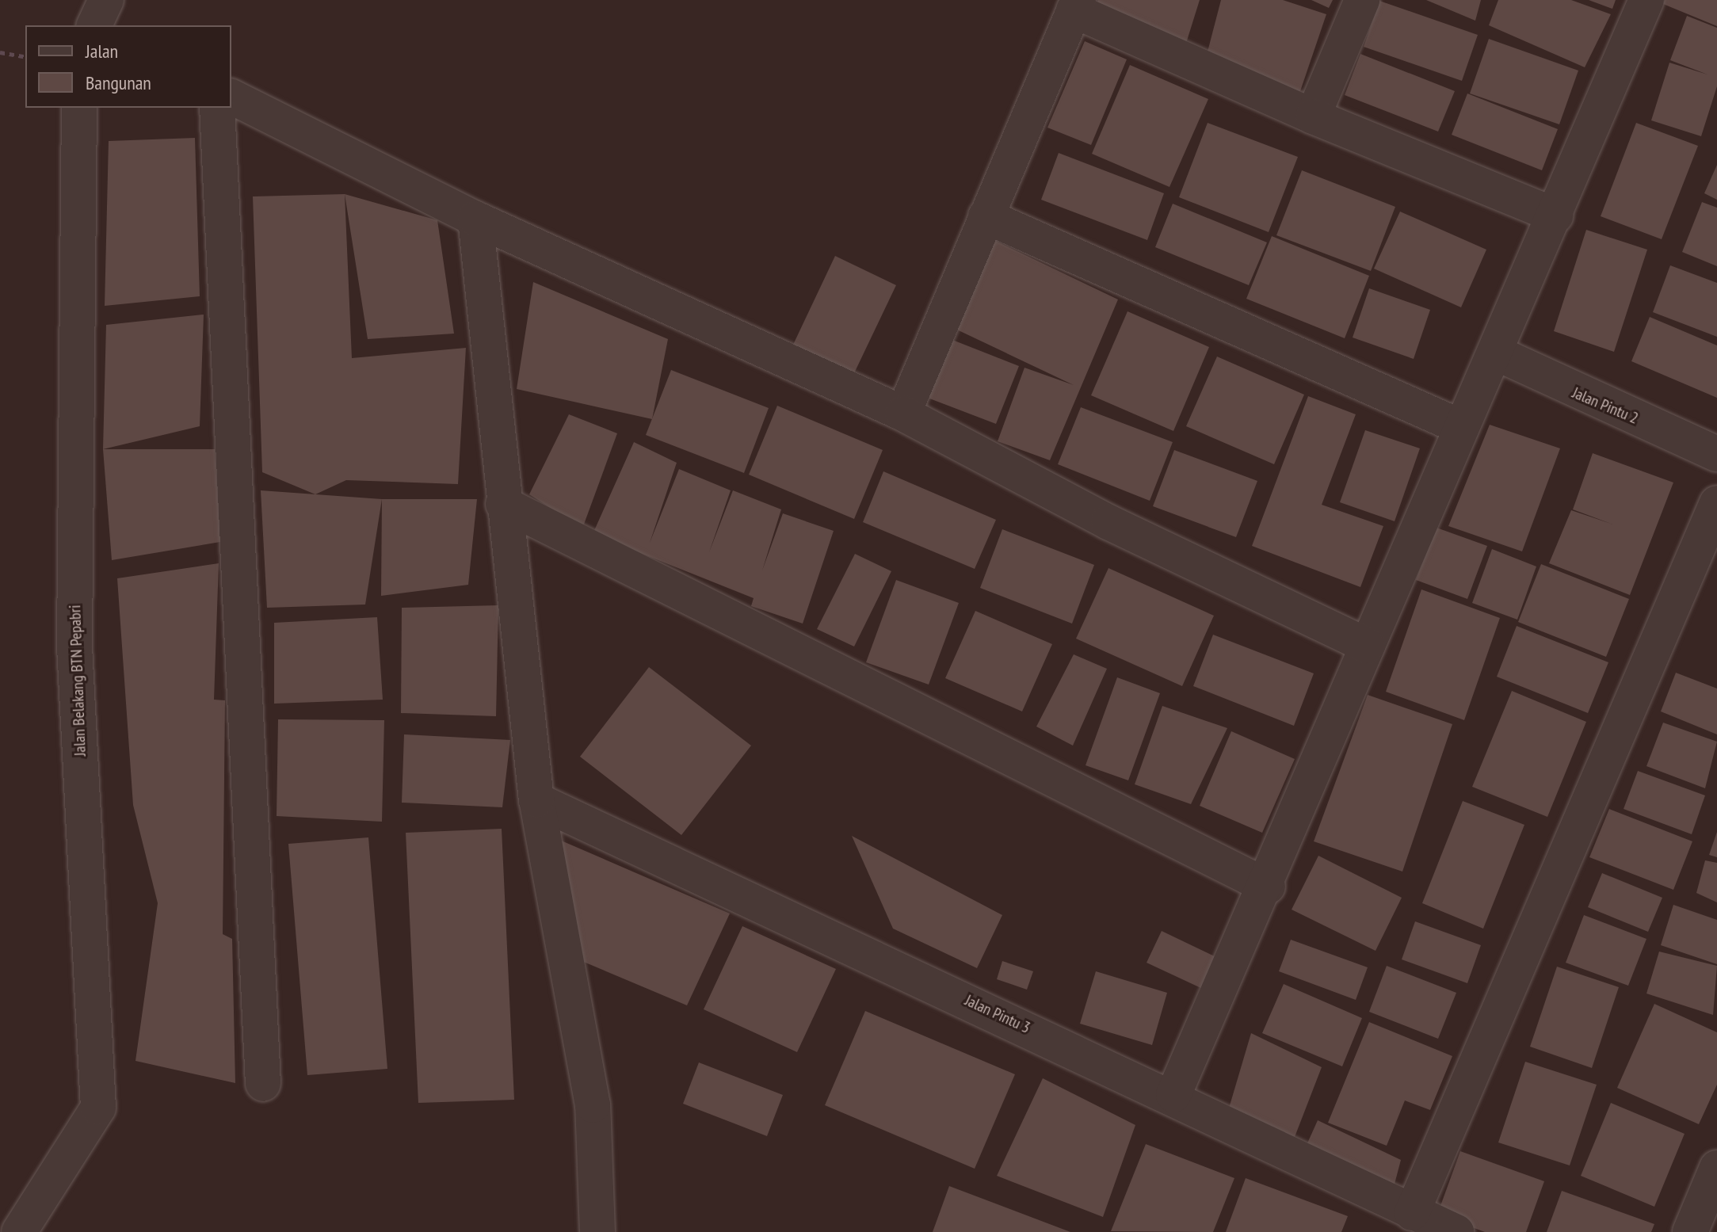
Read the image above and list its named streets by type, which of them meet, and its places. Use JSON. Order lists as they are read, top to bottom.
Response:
{
  "streets": {
    "street": ["Jalan Pintu 2", "Jalan Belakang BTN Pepabri", "Jalan Pintu 3"]
  },
  "legend": ["Jalan", "Bangunan"]
}
